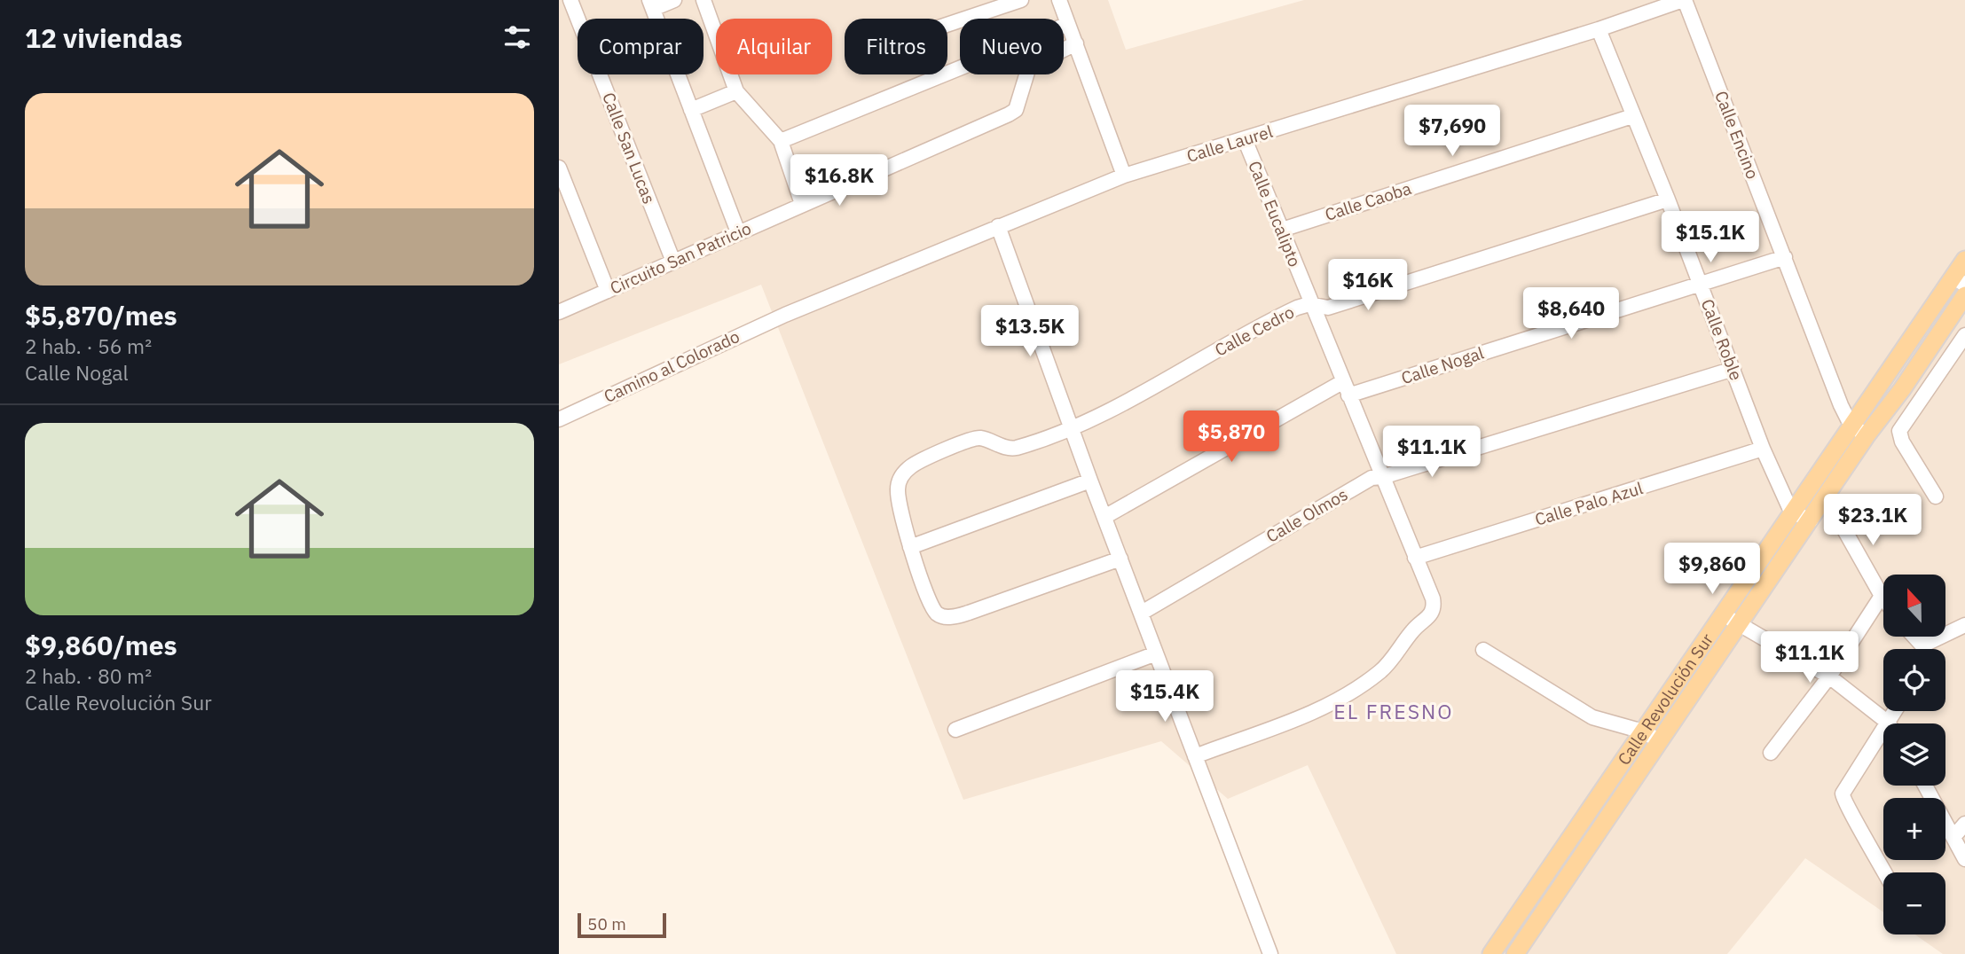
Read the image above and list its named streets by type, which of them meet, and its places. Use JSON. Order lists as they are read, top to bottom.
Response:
{
  "streets": {
    "main road": ["Calle Revolución Sur"],
    "street": [
      "Calle Encino",
      "Calle Laurel",
      "Calle San Lucas",
      "Calle Caoba",
      "Calle Eucalipto",
      "Circuito San Patricio",
      "Calle Cedro",
      "Calle Roble",
      "Calle Nogal",
      "Camino al Colorado",
      "Calle Palo Azul",
      "Calle Olmos"
    ]
  },
  "crossings": [
    ["Calle Encino", "Calle Laurel"],
    ["Calle Encino", "Calle Nogal"],
    ["Calle Encino", "Calle Revolución Sur"],
    ["Calle Laurel", "Calle Eucalipto"],
    ["Calle Laurel", "Calle Roble"],
    ["Calle Laurel", "Camino al Colorado"],
    ["Calle San Lucas", "Circuito San Patricio"],
    ["Calle Caoba", "Calle Eucalipto"],
    ["Calle Caoba", "Calle Roble"],
    ["Calle Eucalipto", "Calle Cedro"],
    ["Calle Eucalipto", "Calle Nogal"],
    ["Calle Eucalipto", "Calle Palo Azul"],
    ["Calle Eucalipto", "Calle Olmos"],
    ["Calle Cedro", "Calle Roble"],
    ["Calle Roble", "Calle Nogal"],
    ["Calle Roble", "Calle Palo Azul"],
    ["Calle Roble", "Calle Olmos"],
    ["Calle Roble", "Calle Revolución Sur"]
  ],
  "districts": ["EL FRESNO"],
  "scale_bar": "50 m",
  "north": "top",
  "page": {
    "heading": "12 viviendas",
    "chip": [
      "Comprar",
      "Alquilar",
      "Filtros",
      "Nuevo"
    ],
    "list": [
      {
        "name": "$5,870/mes",
        "note": "2 hab. · 56 m² · Calle Nogal"
      },
      {
        "name": "$9,860/mes",
        "note": "2 hab. · 80 m² · Calle Revolución Sur"
      }
    ],
    "price": [
      "$7,690",
      "$16.8K",
      "$15.1K",
      "$16K",
      "$8,640",
      "$13.5K",
      "$5,870",
      "$11.1K",
      "$23.1K",
      "$9,860",
      "$11.1K",
      "$15.4K"
    ],
    "map_buttons": ["+", "−"],
    "scale": "50 m"
  }
}
